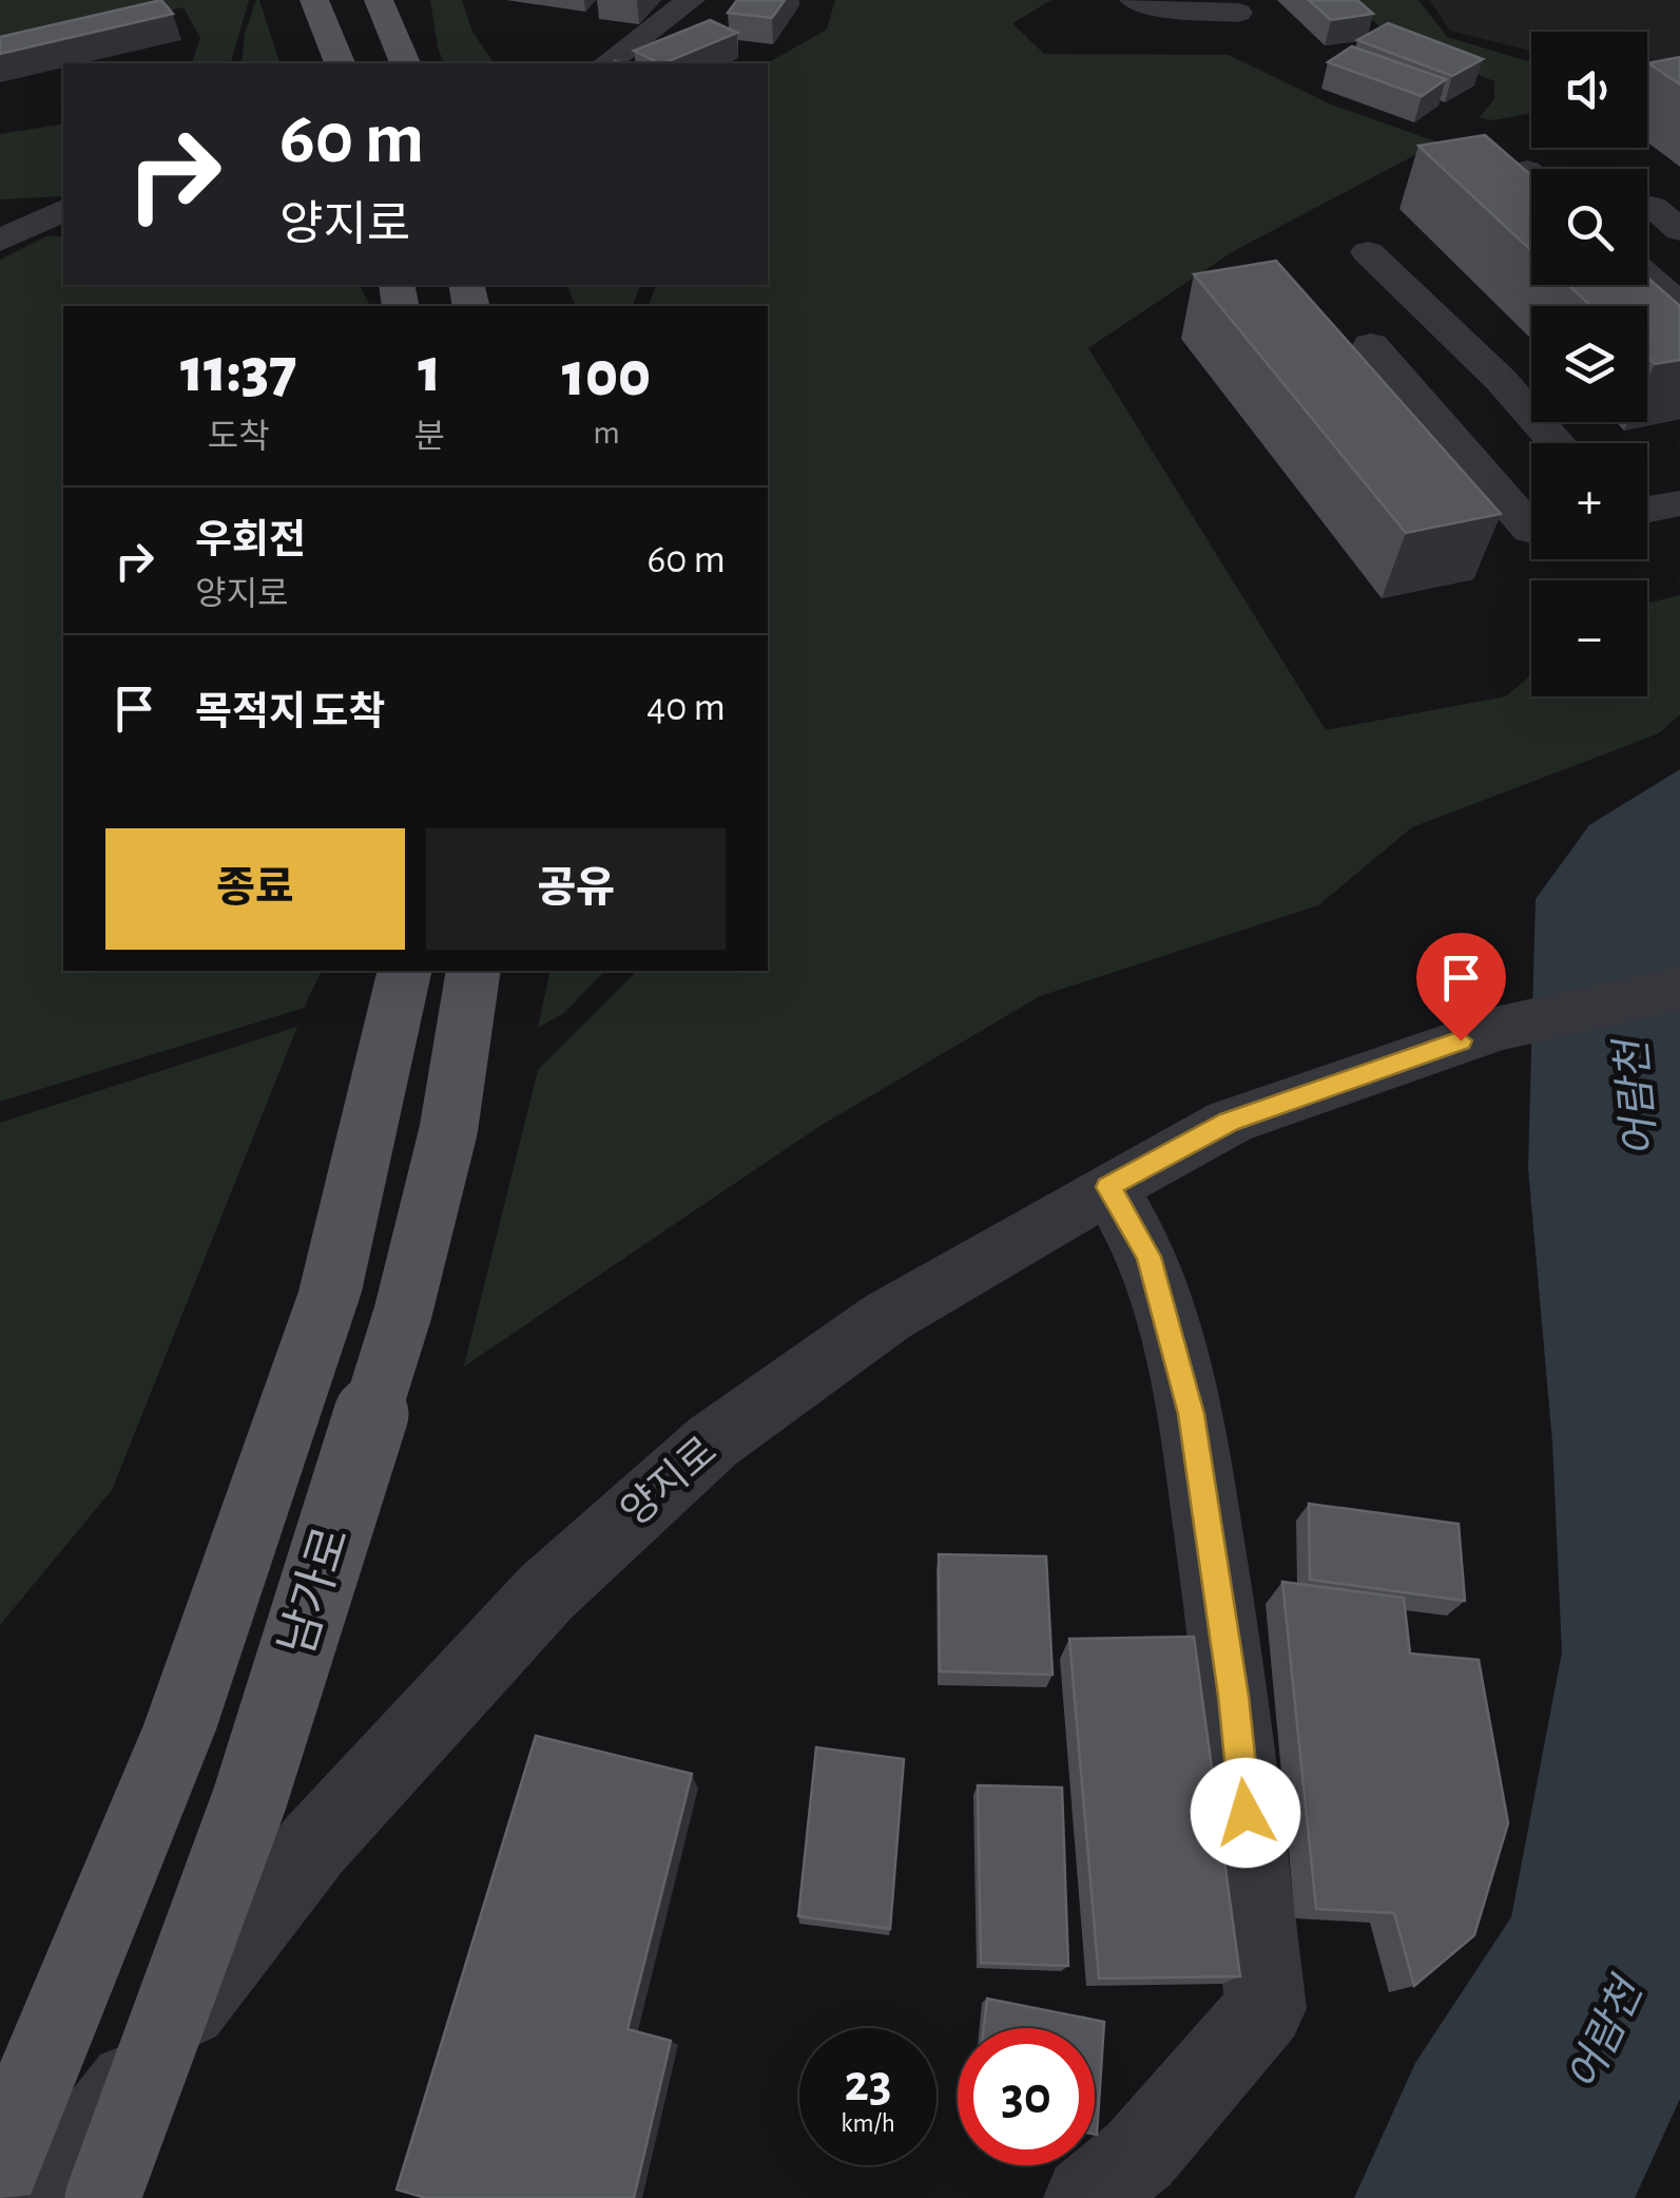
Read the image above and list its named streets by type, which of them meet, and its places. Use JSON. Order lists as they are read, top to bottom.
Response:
{
  "streets": {
    "main road": ["남가로"],
    "street": ["양지로"]
  },
  "water": ["어람천"],
  "page": {
    "map_buttons": ["+", "−"],
    "turn": ["60 m", "양지로"],
    "eta": [
      "11:37",
      "도착",
      "1",
      "분",
      "100",
      "m"
    ],
    "list": [
      {
        "name": "우회전",
        "note": "양지로",
        "value": "60 m"
      },
      {
        "name": "목적지 도착",
        "value": "40 m"
      }
    ],
    "buttons": ["종료", "공유"],
    "speed": "23 km/h",
    "limit": "30"
  }
}
